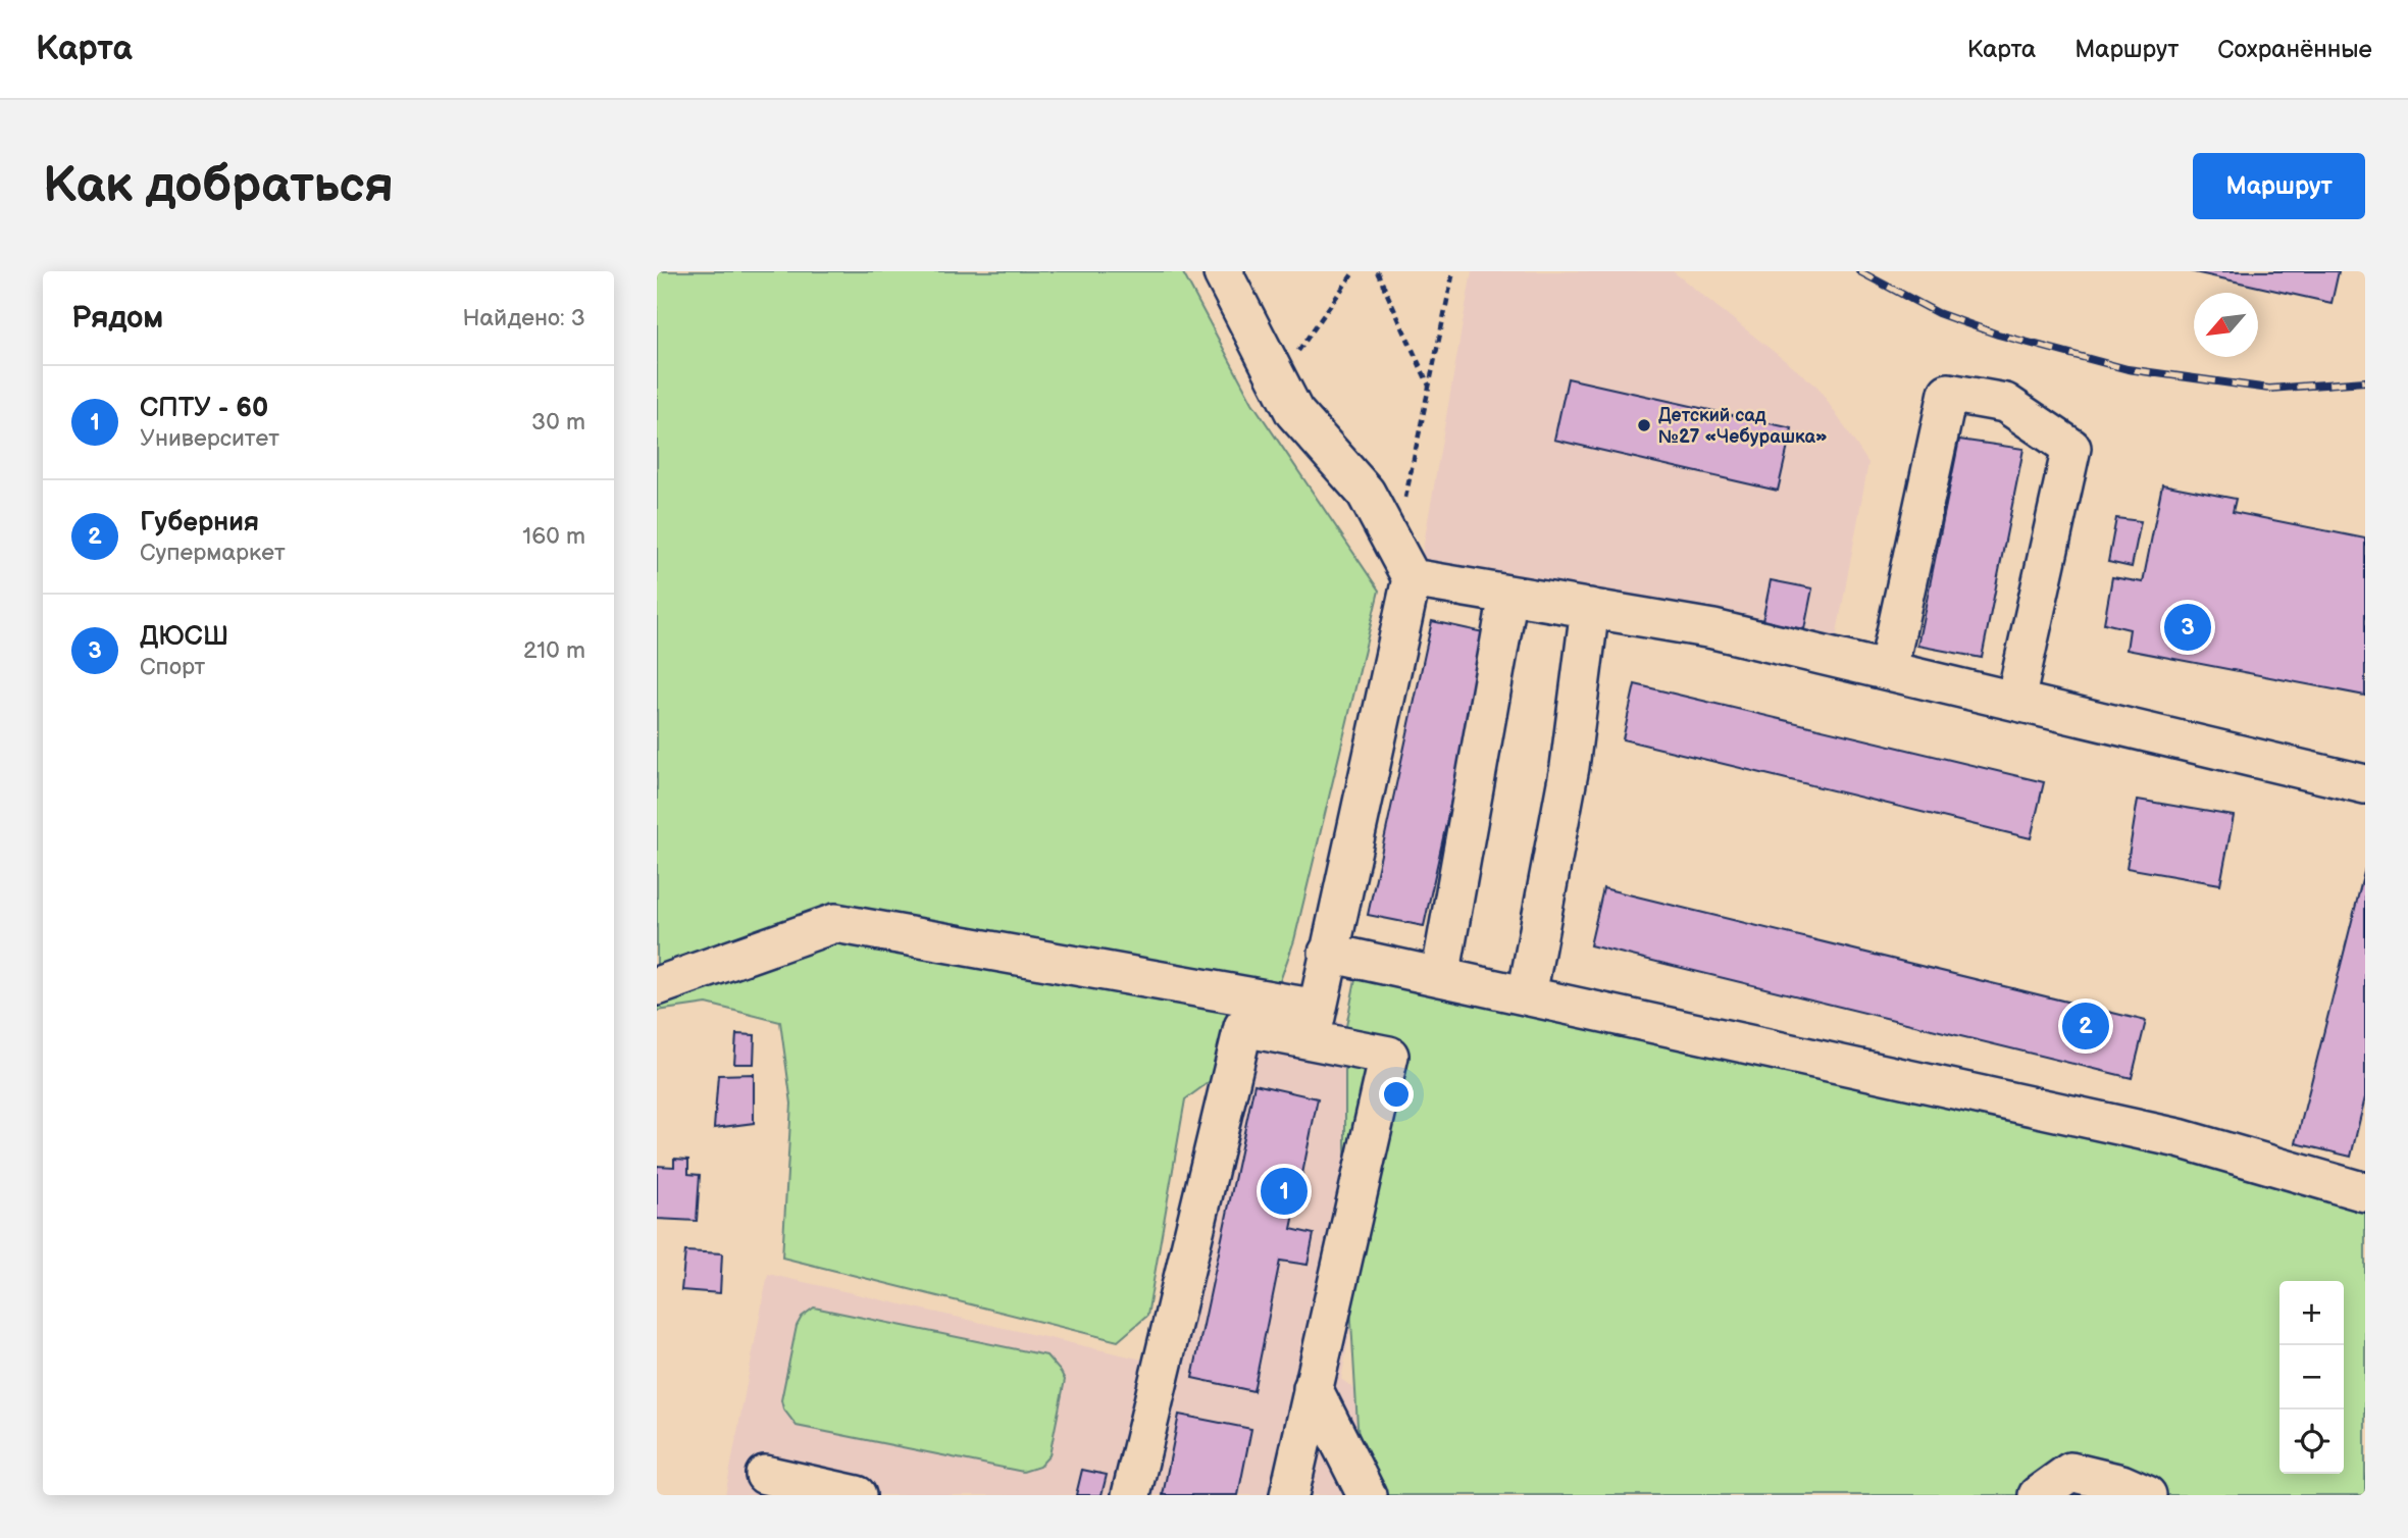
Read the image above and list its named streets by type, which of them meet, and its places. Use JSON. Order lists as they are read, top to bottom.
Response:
{
  "places": ["Детский сад №27 «Чебурашка»"],
  "north": "bottom left",
  "page": {
    "header": "Карта",
    "nav": ["Карта", "Маршрут", "Сохранённые"],
    "buttons": "Маршрут",
    "title": "Как добраться",
    "heading": ["Рядом", "Найдено: 3"],
    "list": [
      {
        "mark": "1",
        "name": "СПТУ - 60",
        "note": "Университет",
        "value": "30 m"
      },
      {
        "mark": "2",
        "name": "Губерния",
        "note": "Супермаркет",
        "value": "160 m"
      },
      {
        "mark": "3",
        "name": "ДЮСШ",
        "note": "Спорт",
        "value": "210 m"
      }
    ],
    "pins": ["3", "2", "1"],
    "map_buttons": ["+", "−"]
  }
}
